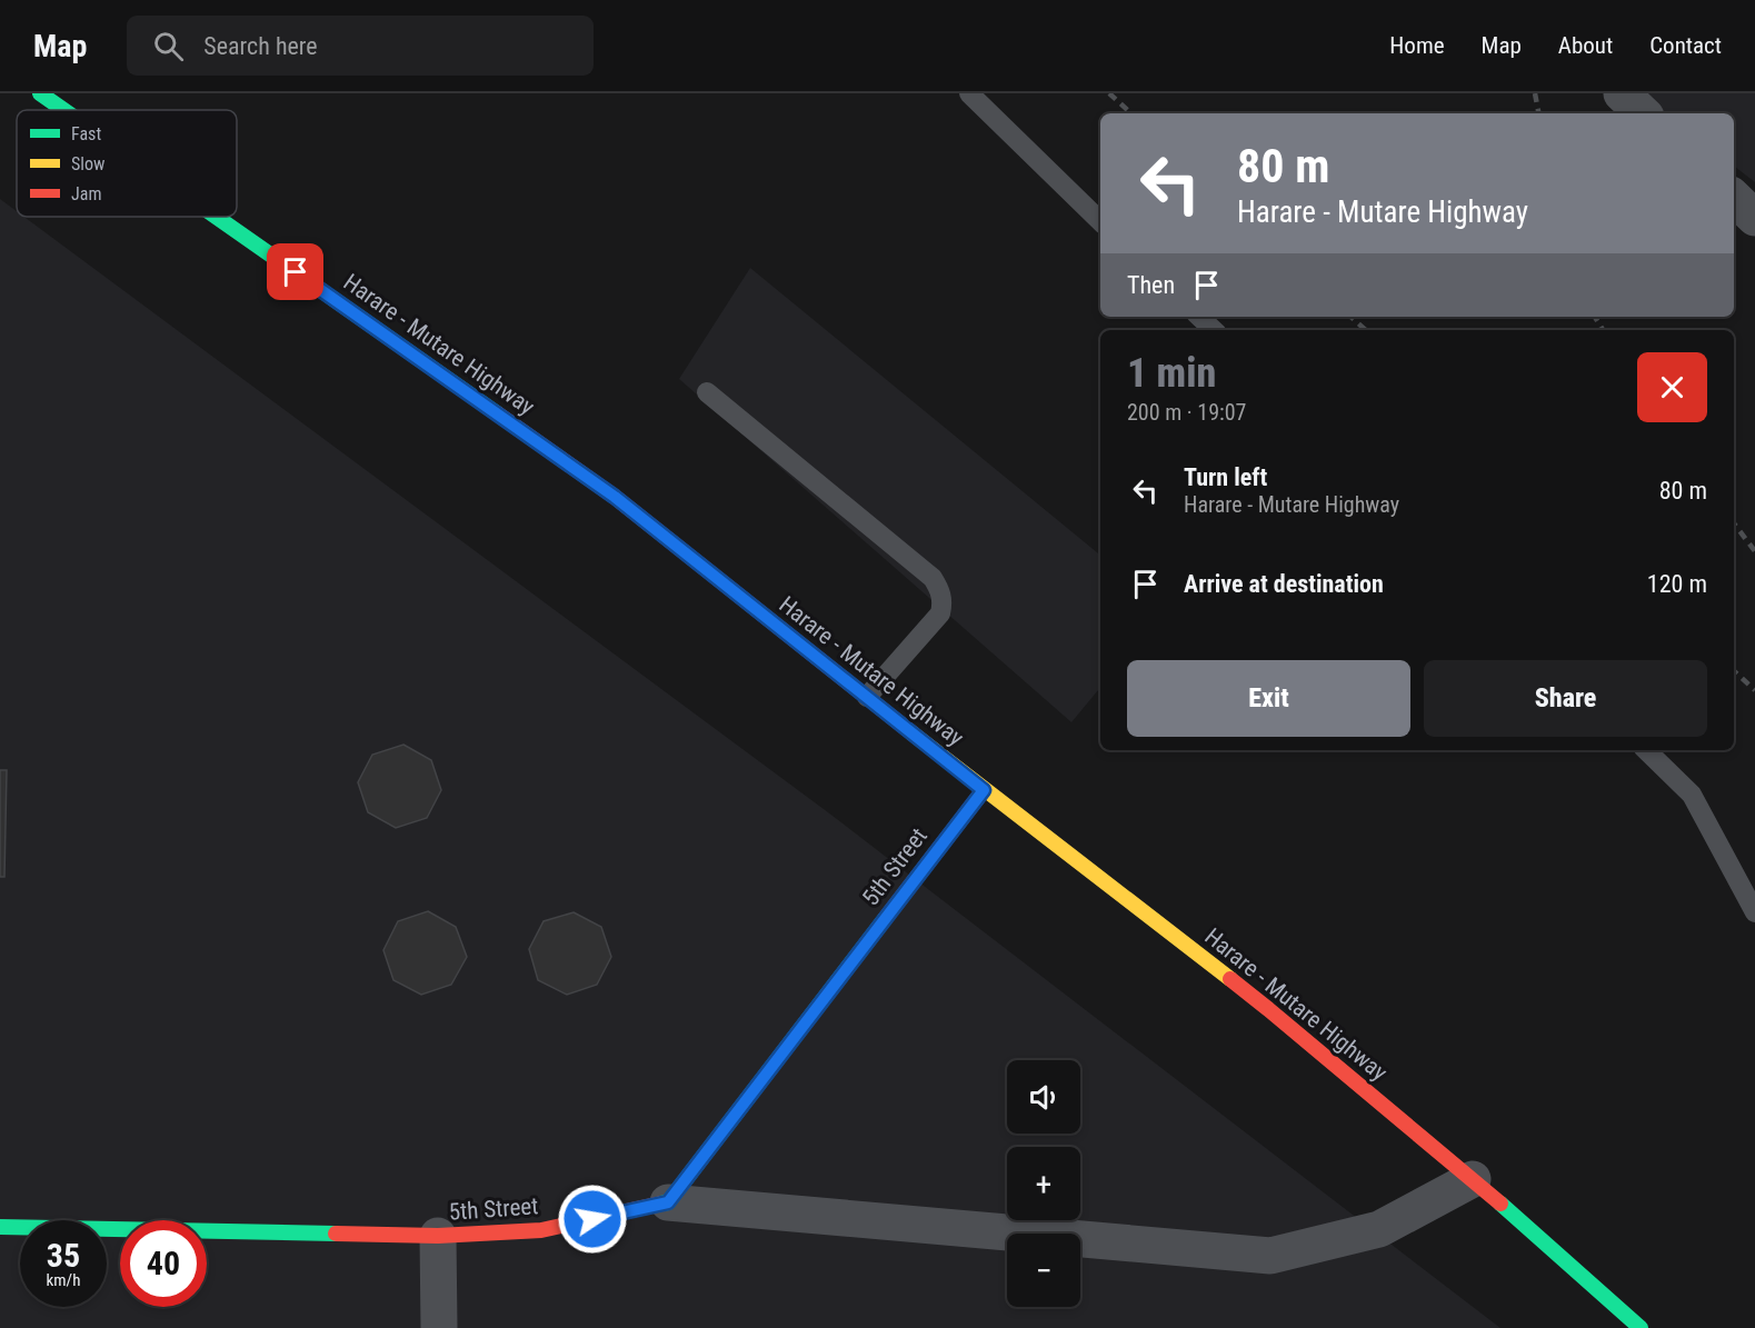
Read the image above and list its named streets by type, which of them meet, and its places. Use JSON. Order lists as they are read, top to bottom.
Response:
{
  "streets": {
    "main road": ["Harare - Mutare Highway", "5th Street"]
  },
  "crossings": [
    ["Harare - Mutare Highway", "5th Street"]
  ],
  "legend": ["Fast", "Slow", "Jam"],
  "page": {
    "header": "Map",
    "search": "Search here",
    "nav": [
      "Home",
      "Map",
      "About",
      "Contact"
    ],
    "turn": ["80 m", "Harare - Mutare Highway"],
    "then": "Then",
    "heading": ["1 min", "200 m · 19:07"],
    "list": [
      {
        "name": "Turn left",
        "note": "Harare - Mutare Highway",
        "value": "80 m"
      },
      {
        "name": "Arrive at destination",
        "value": "120 m"
      }
    ],
    "buttons": ["Exit", "Share"],
    "map_buttons": ["+", "−"],
    "speed": "35 km/h",
    "limit": "40"
  }
}
